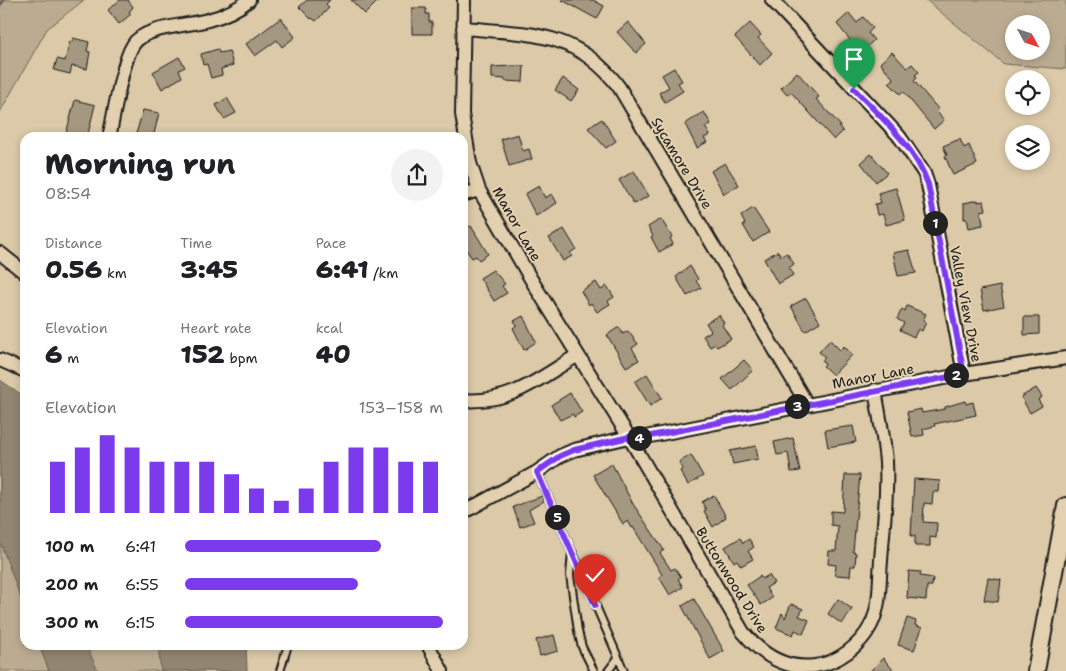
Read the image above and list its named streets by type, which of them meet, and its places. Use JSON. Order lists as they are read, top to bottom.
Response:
{
  "streets": {
    "street": [
      "Sycamore Drive",
      "Manor Lane",
      "Valley View Drive",
      "Buttonwood Drive"
    ]
  },
  "crossings": [
    ["Sycamore Drive", "Manor Lane"],
    ["Manor Lane", "Valley View Drive"],
    ["Manor Lane", "Buttonwood Drive"]
  ],
  "north": "bottom right",
  "page": {
    "heading": ["Morning run", "08:54"],
    "pins": [
      "1",
      "2",
      "3",
      "4",
      "5"
    ],
    "stats": [
      ["Distance", "0.56 km"],
      ["Time", "3:45"],
      ["Pace", "6:41 /km"],
      ["Elevation", "6 m"],
      ["Heart rate", "152 bpm"],
      ["kcal", "40"]
    ],
    "chart": ["Elevation", "153–158 m"],
    "list": [
      {
        "name": "100 m",
        "note": "6:41"
      },
      {
        "name": "200 m",
        "note": "6:55"
      },
      {
        "name": "300 m",
        "note": "6:15"
      }
    ]
  }
}
